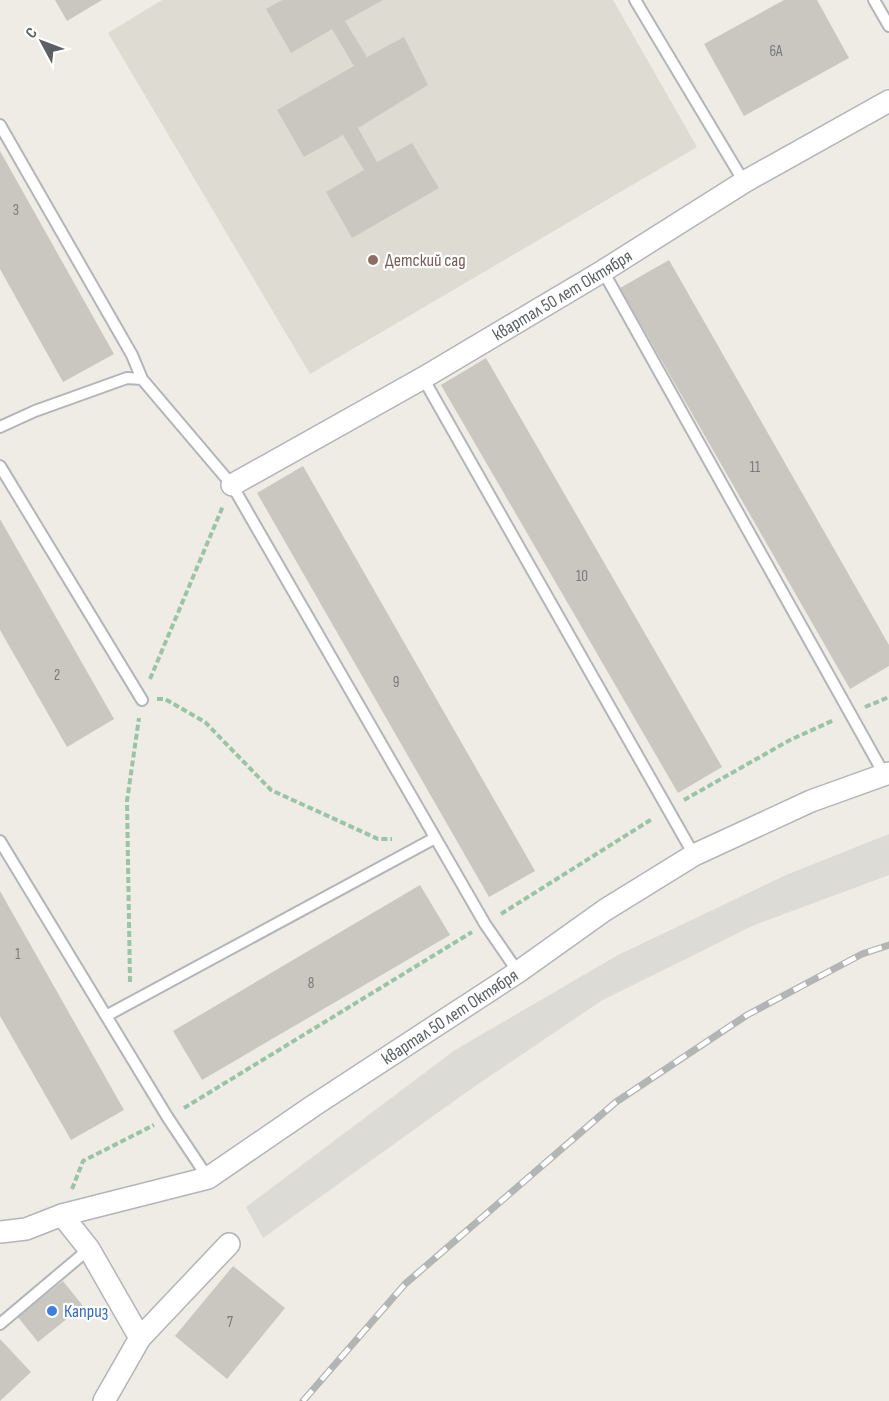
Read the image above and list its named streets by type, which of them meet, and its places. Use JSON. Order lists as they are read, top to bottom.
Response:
{
  "streets": {
    "street": ["квартал 50 лет Октября"]
  },
  "places": ["Детский сад", "Каприз"],
  "house_numbers": [
    "6А",
    "3",
    "11",
    "10",
    "2",
    "9",
    "1",
    "8",
    "7"
  ],
  "north": "top left"
}
